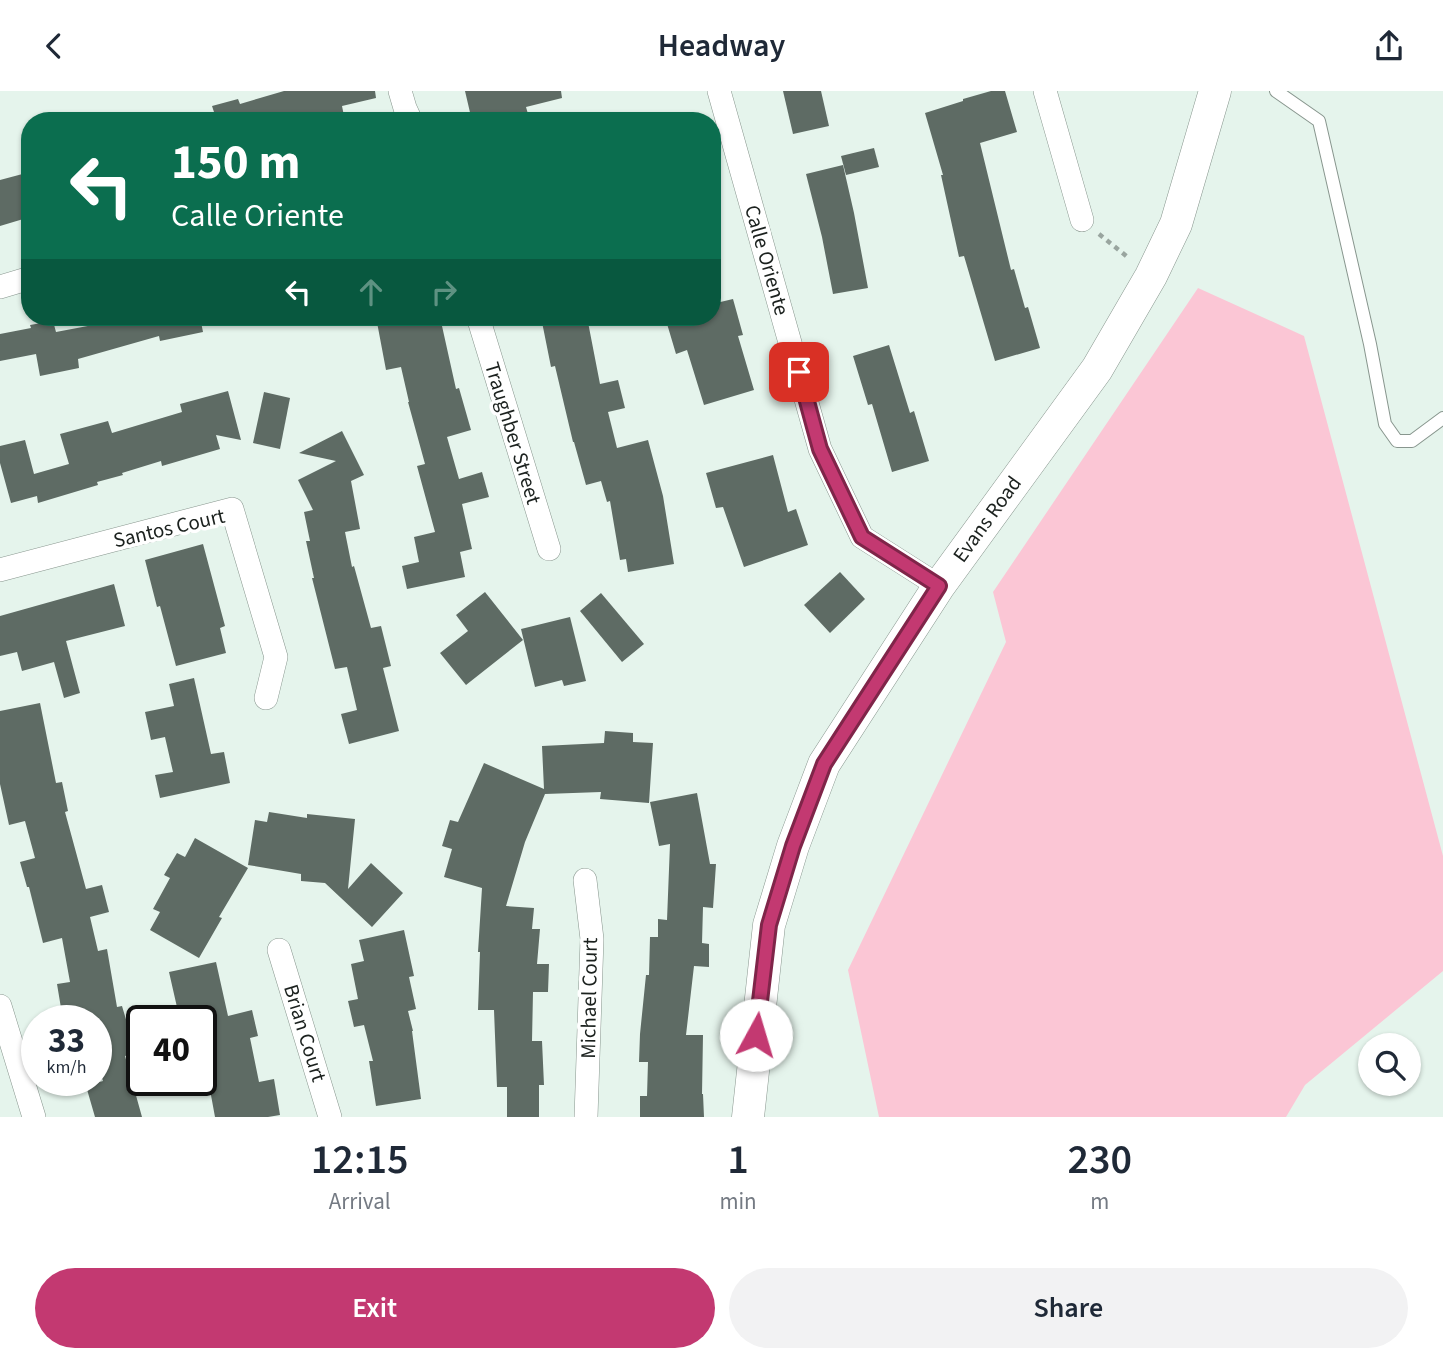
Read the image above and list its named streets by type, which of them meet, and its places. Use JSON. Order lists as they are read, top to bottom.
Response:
{
  "streets": {
    "street": [
      "Calle Oriente",
      "Traughber Street",
      "Evans Road",
      "Santos Court",
      "Michael Court",
      "Brian Court"
    ]
  },
  "crossings": [
    ["Calle Oriente", "Evans Road"]
  ],
  "page": {
    "header": "Headway",
    "turn": ["150 m", "Calle Oriente"],
    "speed": "33 km/h",
    "limit": "40",
    "eta": [
      "12:15",
      "Arrival",
      "1",
      "min",
      "230",
      "m"
    ],
    "buttons": ["Exit", "Share"]
  }
}
